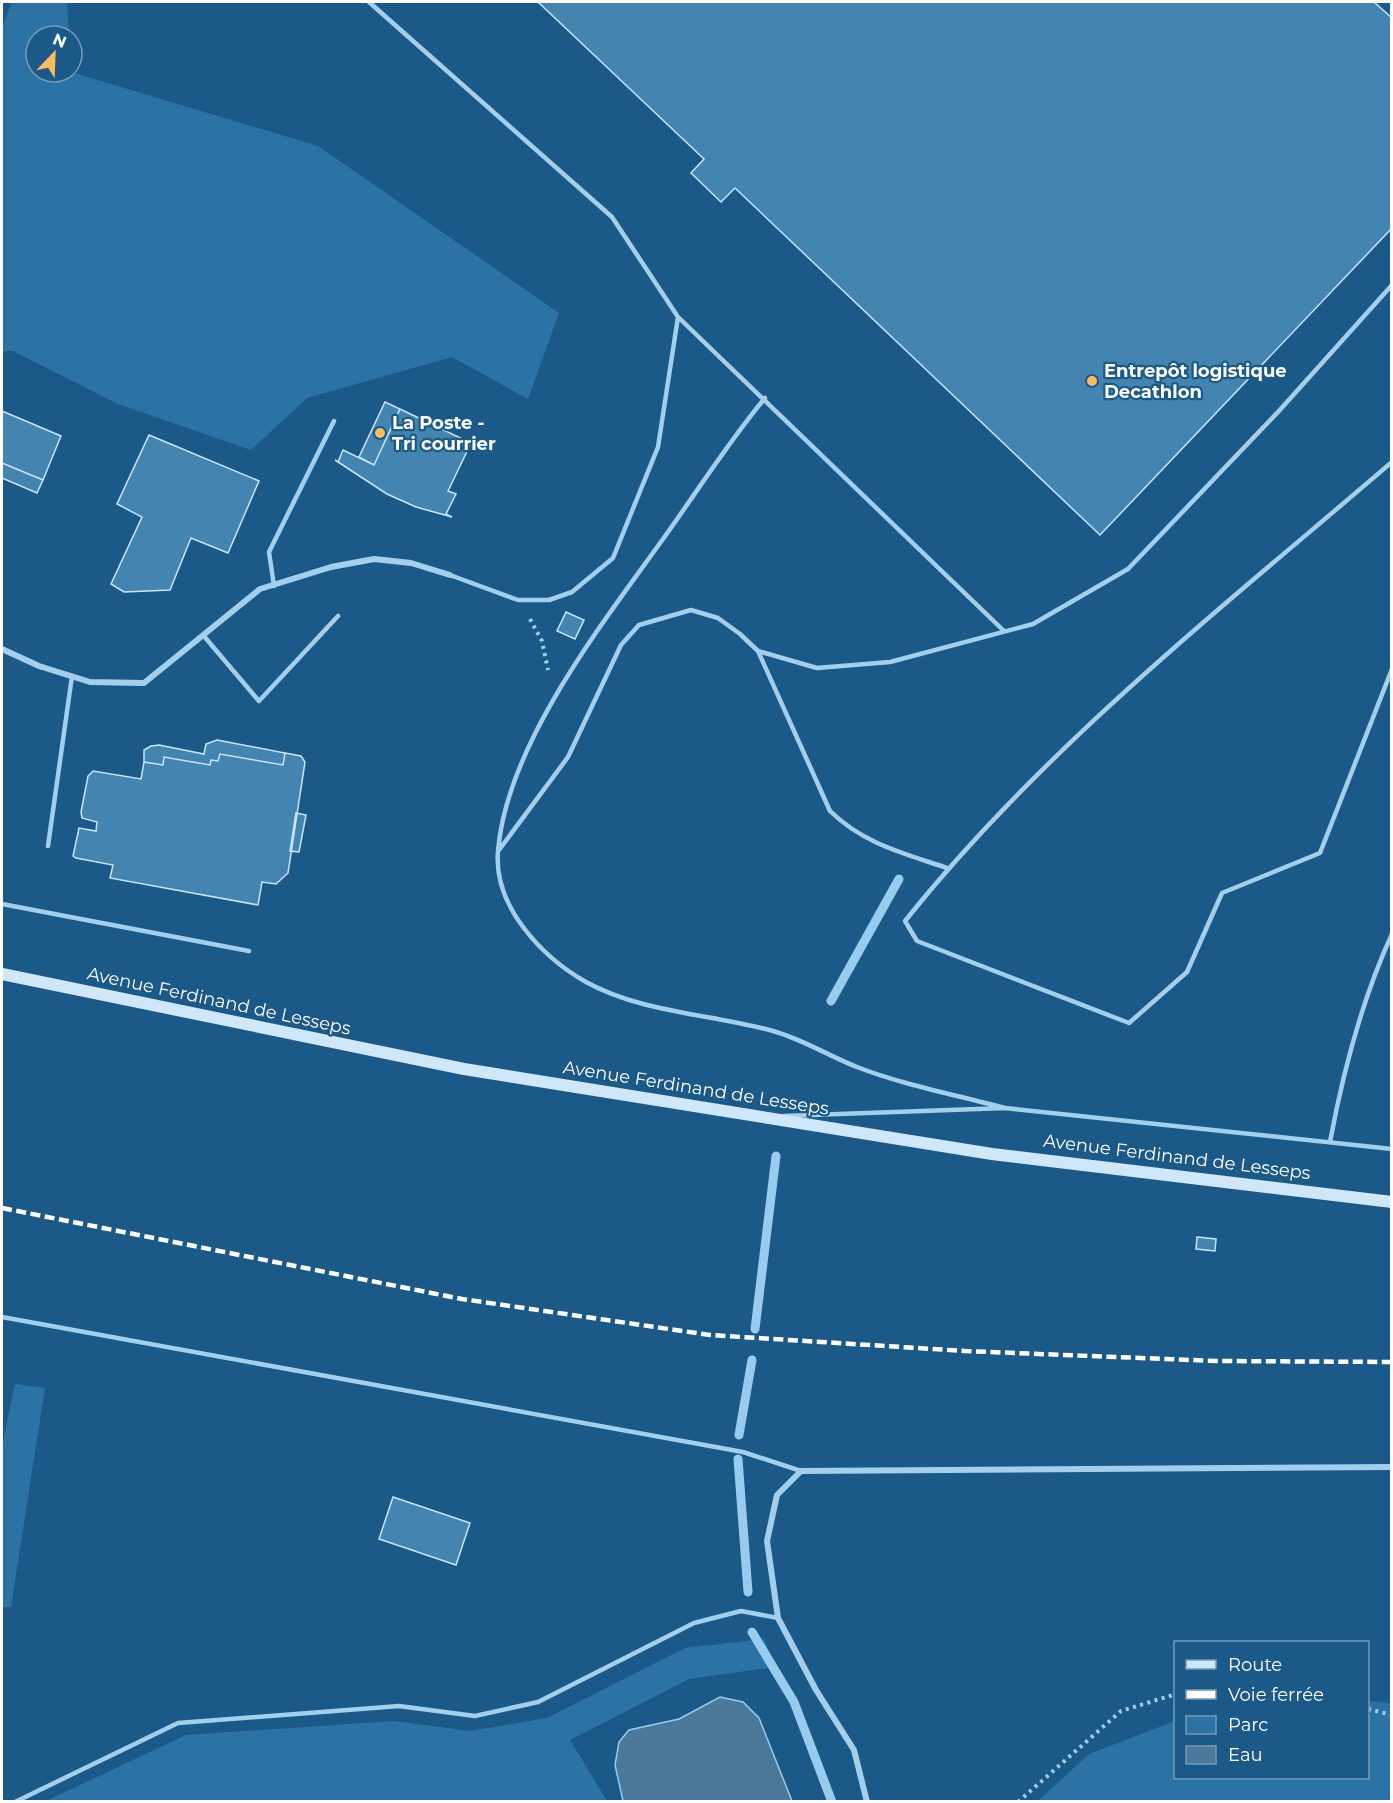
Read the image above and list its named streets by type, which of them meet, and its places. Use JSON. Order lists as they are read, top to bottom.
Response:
{
  "streets": {
    "main road": ["Avenue Ferdinand de Lesseps"]
  },
  "places": ["Entrepôt logistique Decathlon", "La Poste - Tri courrier"],
  "legend": [
    "Route",
    "Voie ferrée",
    "Parc",
    "Eau"
  ],
  "north": "top right"
}
